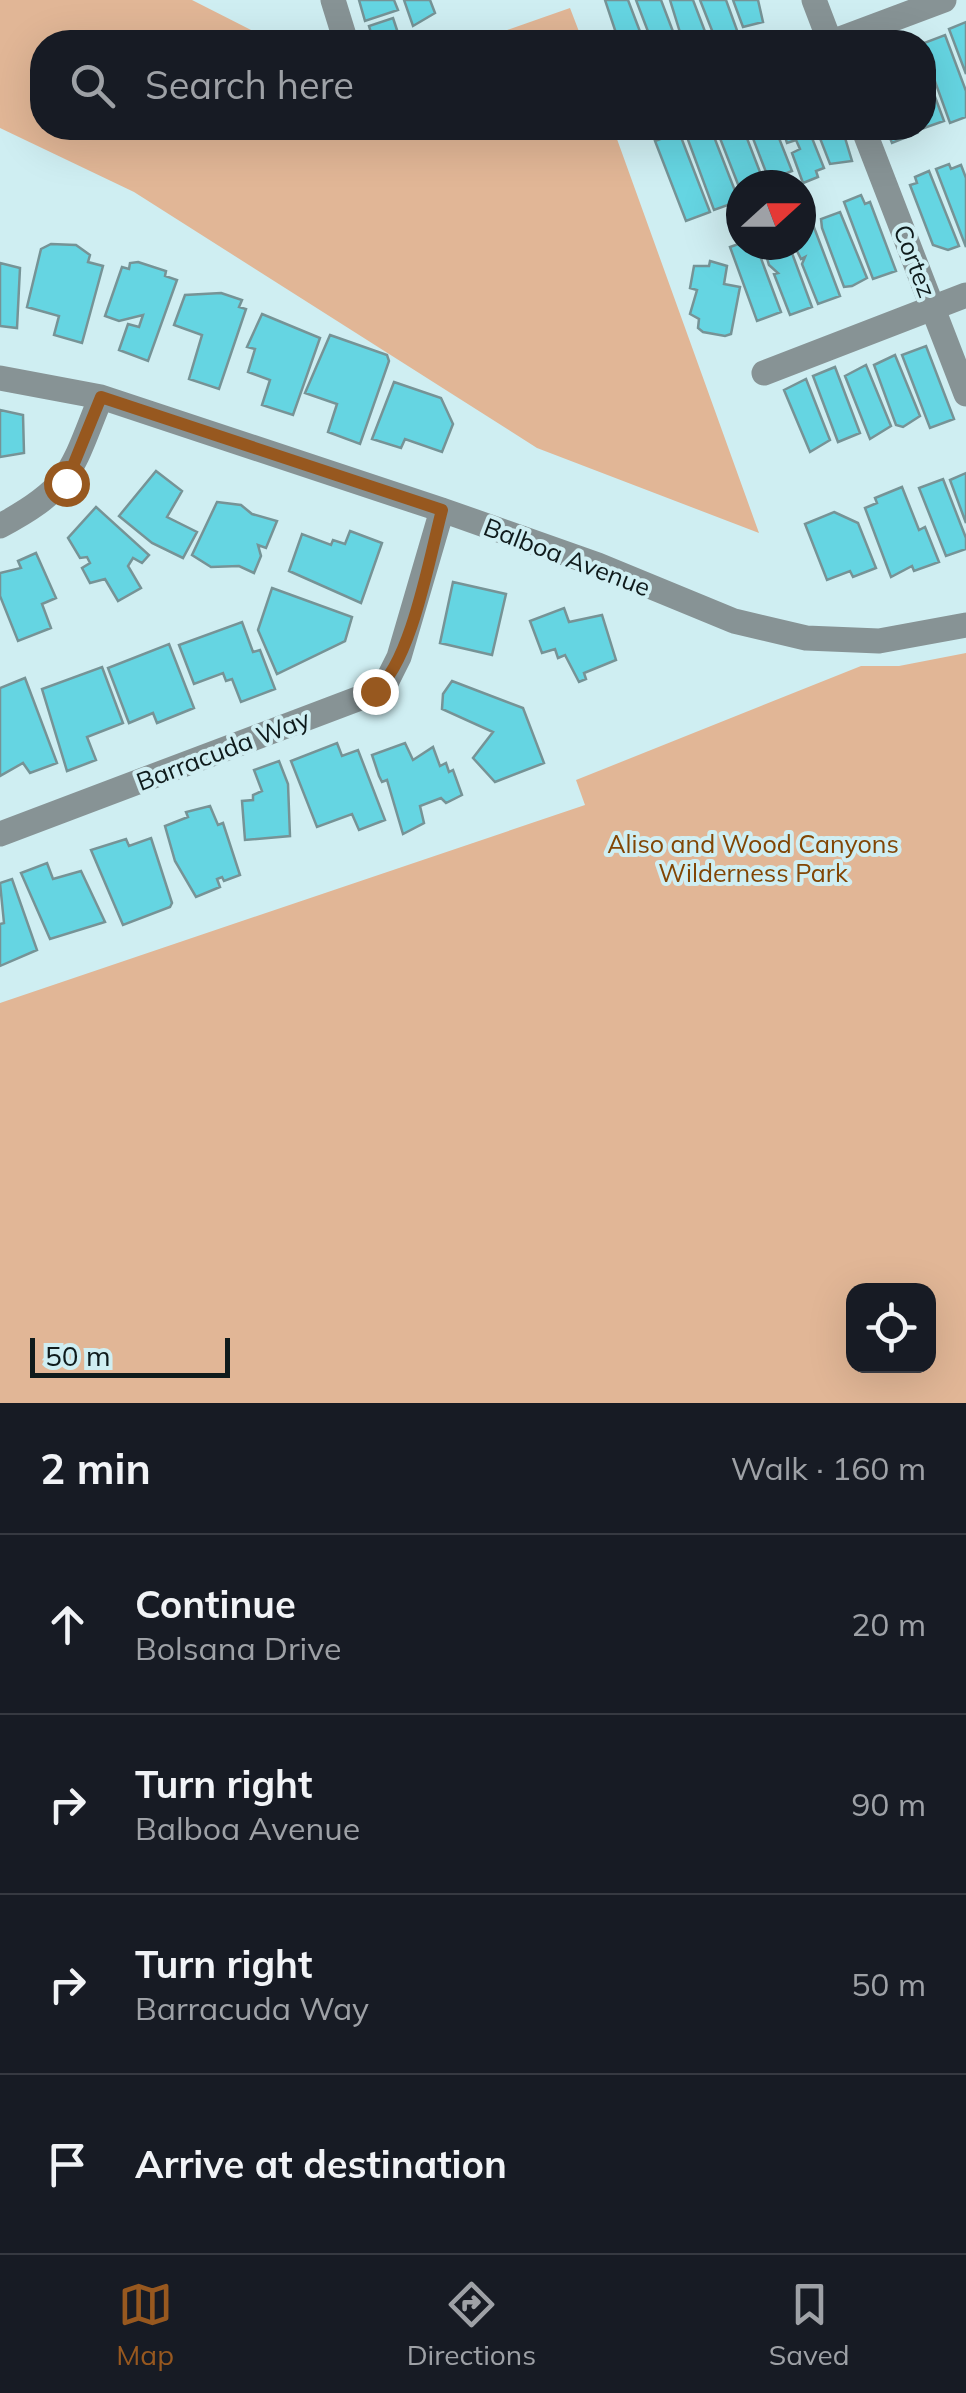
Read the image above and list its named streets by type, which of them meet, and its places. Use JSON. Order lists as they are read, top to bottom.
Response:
{
  "streets": {
    "street": ["Cortez", "Balboa Avenue", "Barracuda Way"]
  },
  "crossings": [
    ["Balboa Avenue", "Barracuda Way"]
  ],
  "parks": ["Aliso and Wood Canyons Wilderness Park"],
  "scale_bar": "50 m",
  "north": "right",
  "page": {
    "search": "Search here",
    "scale": "50 m",
    "heading": ["2 min", "Walk · 160 m"],
    "list": [
      ["Continue", "Bolsana Drive", "20 m"],
      ["Turn right", "Balboa Avenue", "90 m"],
      ["Turn right", "Barracuda Way", "50 m"],
      "Arrive at destination"
    ],
    "nav": ["Map", "Directions", "Saved"]
  }
}
